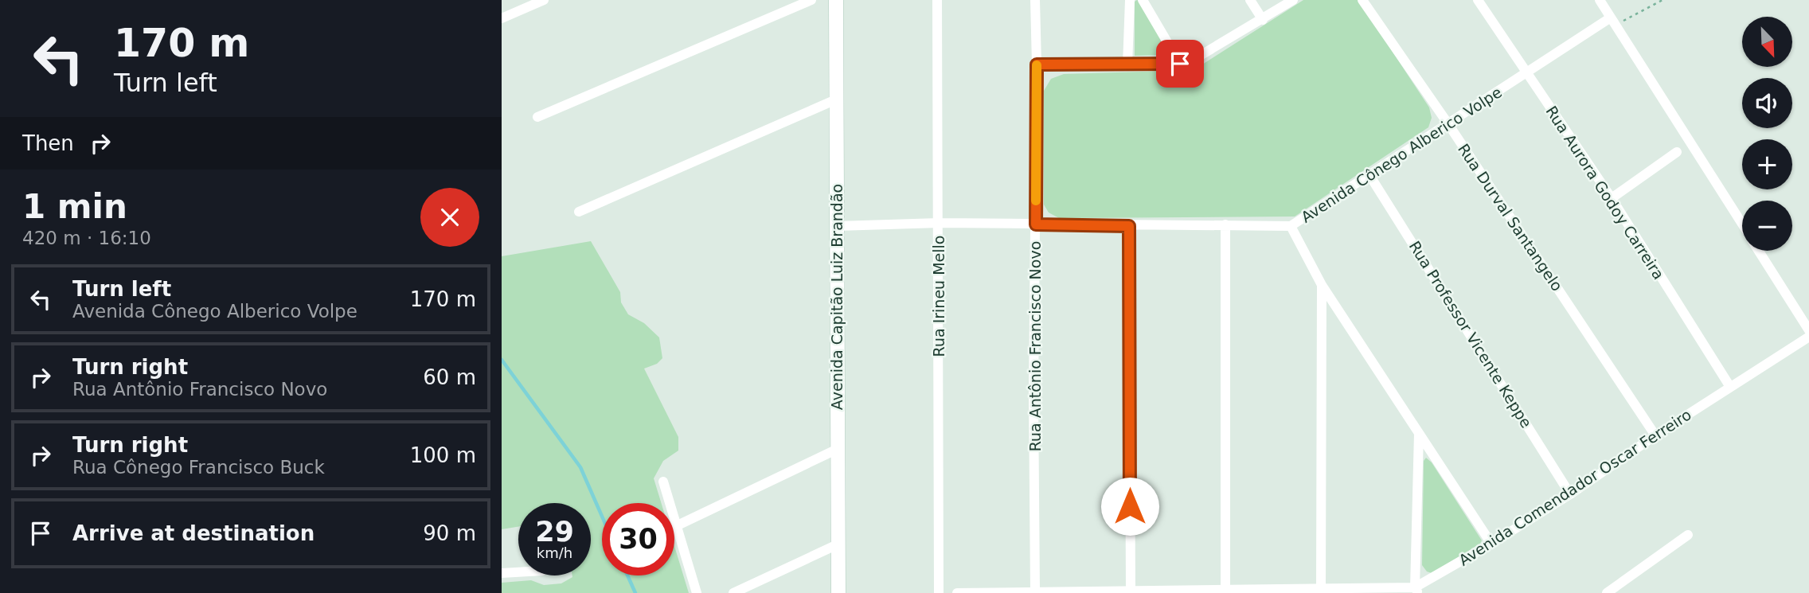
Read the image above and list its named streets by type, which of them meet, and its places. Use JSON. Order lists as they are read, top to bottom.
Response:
{
  "streets": {
    "main road": ["Avenida Capitão Luiz Brandão"],
    "street": [
      "Avenida Cônego Alberico Volpe",
      "Rua Aurora Godoy Carreira",
      "Rua Durval Santangelo",
      "Rua Irineu Mello",
      "Rua Professor Vicente Keppe",
      "Rua Antônio Francisco Novo",
      "Avenida Comendador Oscar Ferreiro"
    ]
  },
  "crossings": [
    ["Avenida Cônego Alberico Volpe", "Rua Aurora Godoy Carreira"],
    ["Avenida Cônego Alberico Volpe", "Rua Durval Santangelo"],
    ["Avenida Cônego Alberico Volpe", "Rua Irineu Mello"],
    ["Avenida Cônego Alberico Volpe", "Avenida Capitão Luiz Brandão"],
    ["Avenida Cônego Alberico Volpe", "Rua Professor Vicente Keppe"],
    ["Avenida Cônego Alberico Volpe", "Rua Antônio Francisco Novo"],
    ["Rua Aurora Godoy Carreira", "Avenida Comendador Oscar Ferreiro"],
    ["Rua Durval Santangelo", "Avenida Comendador Oscar Ferreiro"],
    ["Rua Professor Vicente Keppe", "Avenida Comendador Oscar Ferreiro"],
    ["Rua Antônio Francisco Novo", "Avenida Comendador Oscar Ferreiro"]
  ],
  "north": "bottom right",
  "page": {
    "turn": ["170 m", "Turn left"],
    "map_buttons": ["+", "−"],
    "then": "Then",
    "heading": ["1 min", "420 m · 16:10"],
    "list": [
      {
        "name": "Turn left",
        "note": "Avenida Cônego Alberico Volpe",
        "value": "170 m"
      },
      {
        "name": "Turn right",
        "note": "Rua Antônio Francisco Novo",
        "value": "60 m"
      },
      {
        "name": "Turn right",
        "note": "Rua Cônego Francisco Buck",
        "value": "100 m"
      },
      {
        "name": "Arrive at destination",
        "value": "90 m"
      }
    ],
    "speed": "29 km/h",
    "limit": "30"
  }
}
